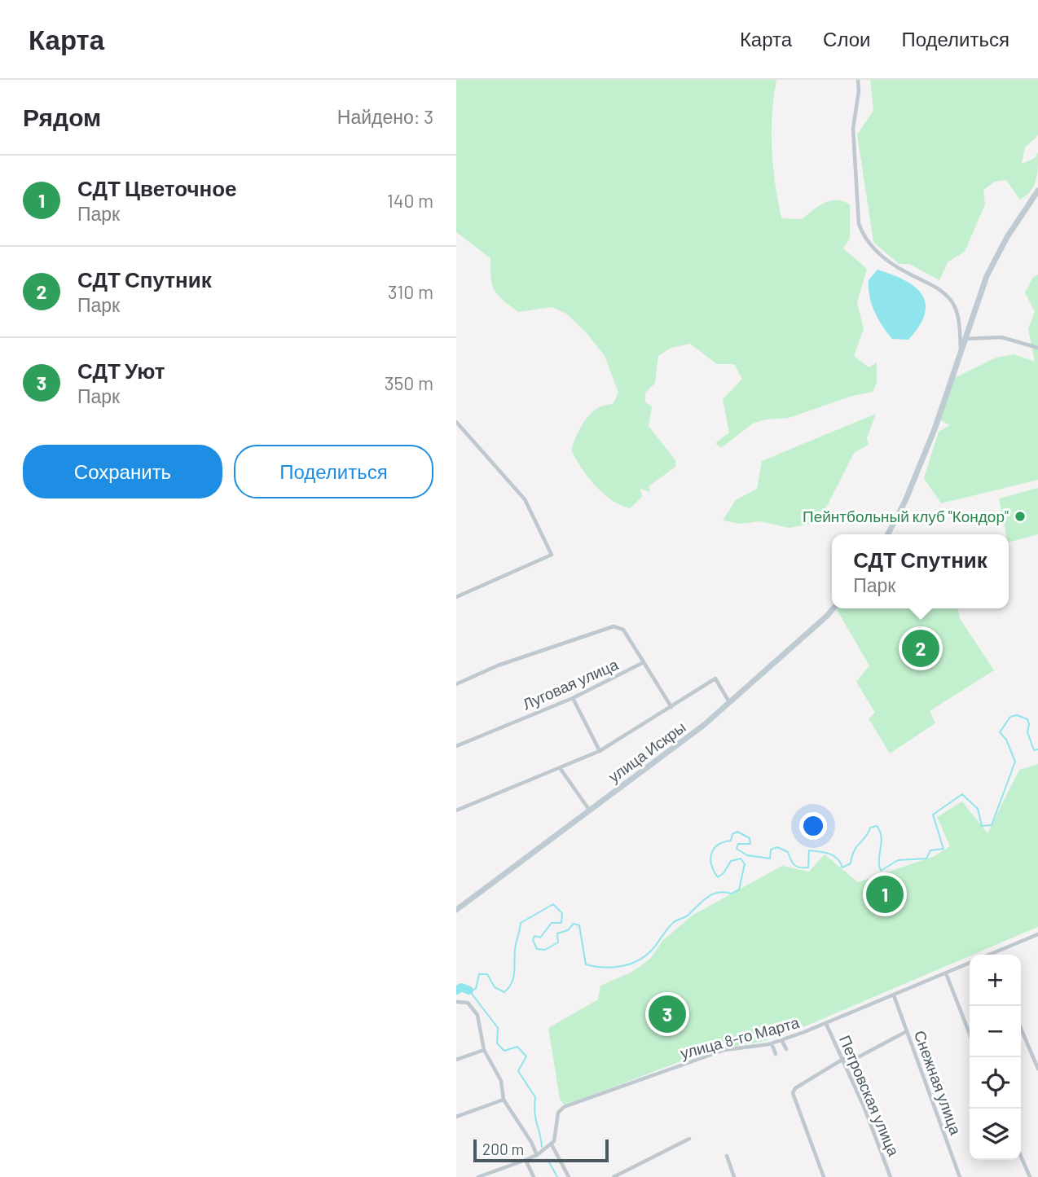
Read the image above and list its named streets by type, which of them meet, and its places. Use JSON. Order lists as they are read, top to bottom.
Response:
{
  "streets": {
    "main road": ["улица Искры"],
    "street": [
      "Луговая улица",
      "улица 8-го Марта",
      "Снежная улица",
      "Петровская улица"
    ]
  },
  "crossings": [
    ["улица 8-го Марта", "Снежная улица"],
    ["улица 8-го Марта", "Петровская улица"]
  ],
  "places": ["Пейнтбольный клуб \"Кондор\""],
  "scale_bar": "200 m",
  "page": {
    "header": "Карта",
    "nav": ["Карта", "Слои", "Поделиться"],
    "heading": ["Рядом", "Найдено: 3"],
    "list": [
      {
        "mark": "1",
        "name": "СДТ Цветочное",
        "note": "Парк",
        "value": "140 m"
      },
      {
        "mark": "2",
        "name": "СДТ Спутник",
        "note": "Парк",
        "value": "310 m"
      },
      {
        "mark": "3",
        "name": "СДТ Уют",
        "note": "Парк",
        "value": "350 m"
      }
    ],
    "buttons": ["Сохранить", "Поделиться"],
    "popup": ["СДТ Спутник", "Парк"],
    "pins": ["2", "1", "3"],
    "map_buttons": ["+", "−"],
    "scale": "200 m"
  }
}
